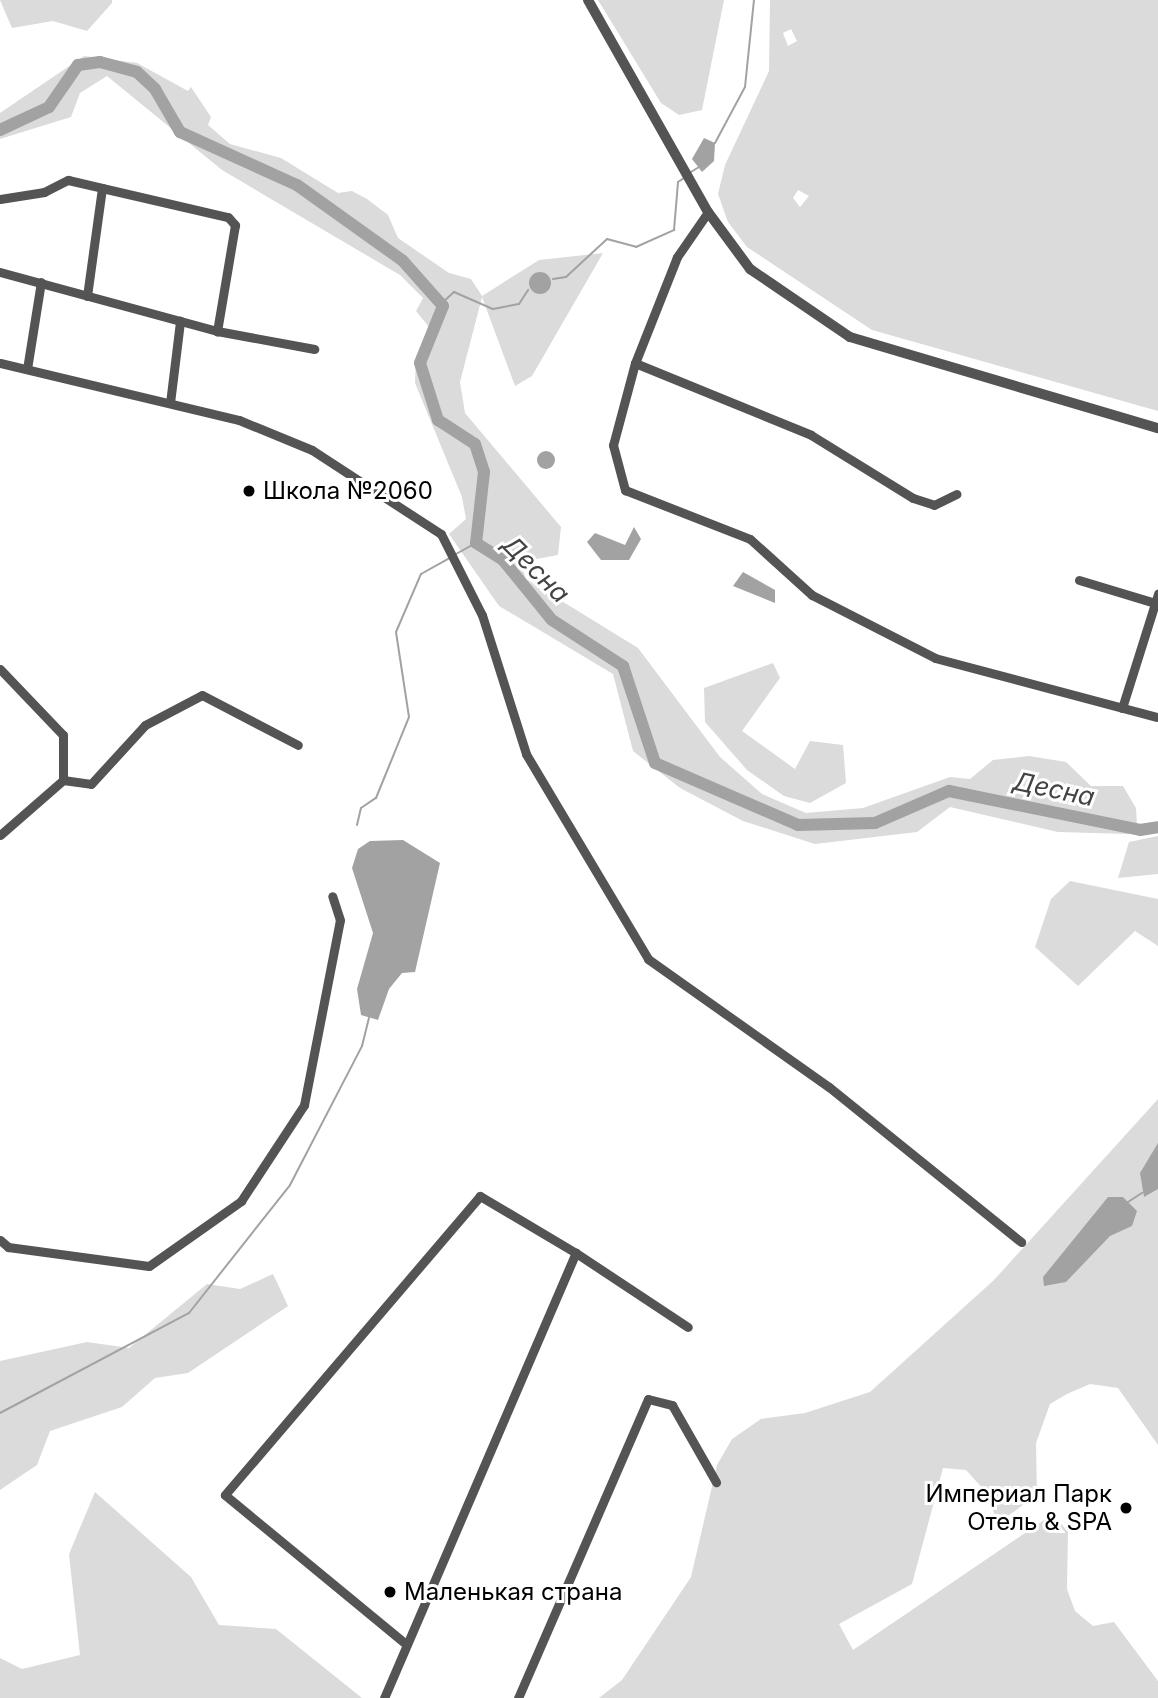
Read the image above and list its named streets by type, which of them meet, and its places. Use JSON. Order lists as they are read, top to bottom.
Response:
{
  "water": ["Десна"],
  "places": ["Школа №2060", "Империал Парк Отель & SPA", "Маленькая страна"]
}
